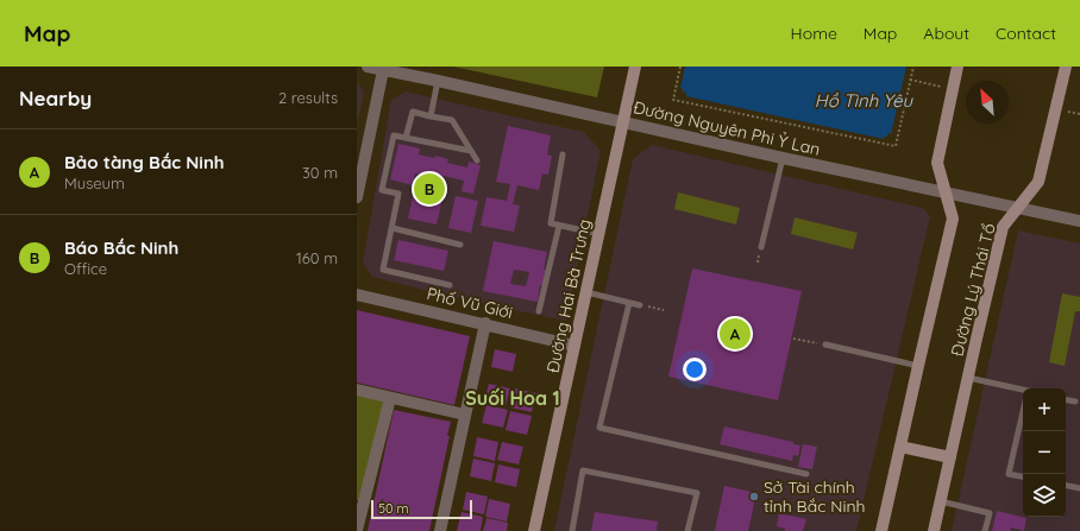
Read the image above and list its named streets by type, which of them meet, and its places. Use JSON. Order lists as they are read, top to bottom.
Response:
{
  "streets": {
    "main road": ["Đường Lý Thái Tổ", "Đường Hai Bà Trưng"],
    "street": ["Đường Nguyên Phi Ỷ Lan", "Phố Vũ Giới"]
  },
  "crossings": [
    ["Đường Nguyên Phi Ỷ Lan", "Đường Lý Thái Tổ"],
    ["Đường Nguyên Phi Ỷ Lan", "Đường Hai Bà Trưng"],
    ["Đường Hai Bà Trưng", "Phố Vũ Giới"]
  ],
  "districts": ["Suối Hoa 1"],
  "water": ["Hồ Tình Yêu"],
  "places": ["Sở Tài chính tỉnh Bắc Ninh"],
  "scale_bar": "50 m",
  "north": "top left",
  "page": {
    "header": "Map",
    "nav": [
      "Home",
      "Map",
      "About",
      "Contact"
    ],
    "heading": ["Nearby", "2 results"],
    "list": [
      {
        "mark": "A",
        "name": "Bảo tàng Bắc Ninh",
        "note": "Museum",
        "value": "30 m"
      },
      {
        "mark": "B",
        "name": "Báo Bắc Ninh",
        "note": "Office",
        "value": "160 m"
      }
    ],
    "pins": ["B", "A"],
    "map_buttons": ["+", "−"],
    "scale": "50 m"
  }
}
